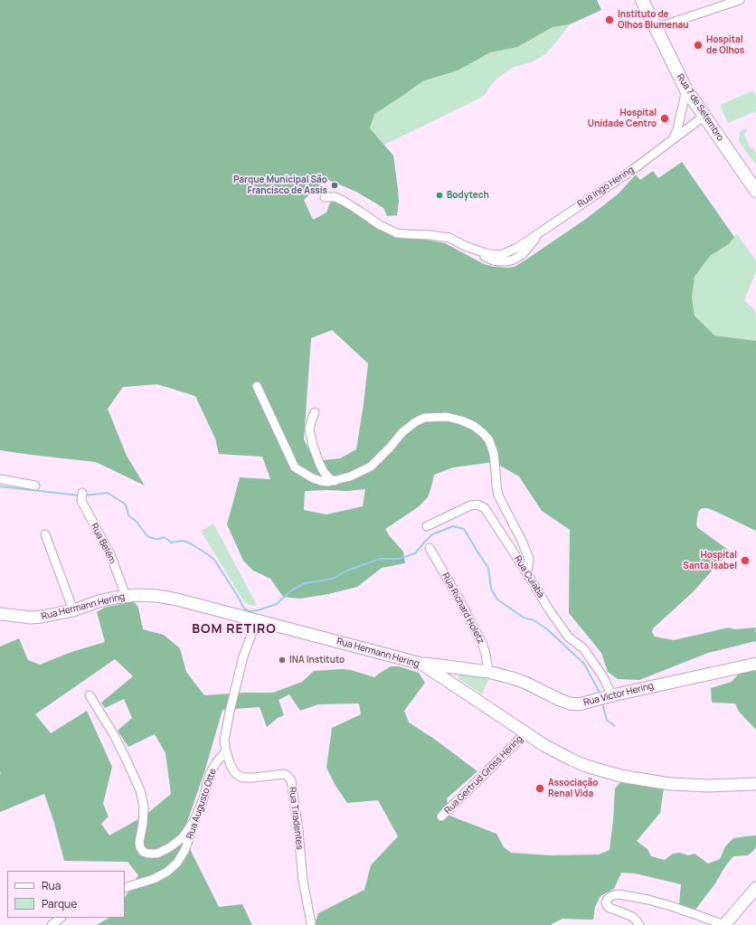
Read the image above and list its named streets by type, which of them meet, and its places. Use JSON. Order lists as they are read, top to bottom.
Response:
{
  "streets": {
    "main road": ["Rua 7 de Setembro"],
    "street": [
      "Rua Ingo Hering",
      "Rua Belém",
      "Rua Cuiabá",
      "Rua Hermann Hering",
      "Rua Richard Holetz",
      "Rua Victor Hering",
      "Rua Gertrud Gross Hering",
      "Rua Augusto Otte",
      "Rua Tiradentes"
    ]
  },
  "crossings": [
    ["Rua 7 de Setembro", "Rua Ingo Hering"],
    ["Rua Belém", "Rua Hermann Hering"],
    ["Rua Cuiabá", "Rua Victor Hering"],
    ["Rua Hermann Hering", "Rua Victor Hering"],
    ["Rua Hermann Hering", "Rua Gertrud Gross Hering"],
    ["Rua Hermann Hering", "Rua Tiradentes"],
    ["Rua Richard Holetz", "Rua Victor Hering"],
    ["Rua Augusto Otte", "Rua Tiradentes"]
  ],
  "districts": ["BOM RETIRO"],
  "places": [
    "Instituto de Olhos Blumenau",
    "Hospital de Olhos",
    "Hospital Unidade Centro",
    "Parque Municipal São Francisco de Assis",
    "Bodytech",
    "Hospital Santa Isabel",
    "INA Instituto",
    "Associação Renal Vida"
  ],
  "legend": ["Rua", "Parque"]
}
